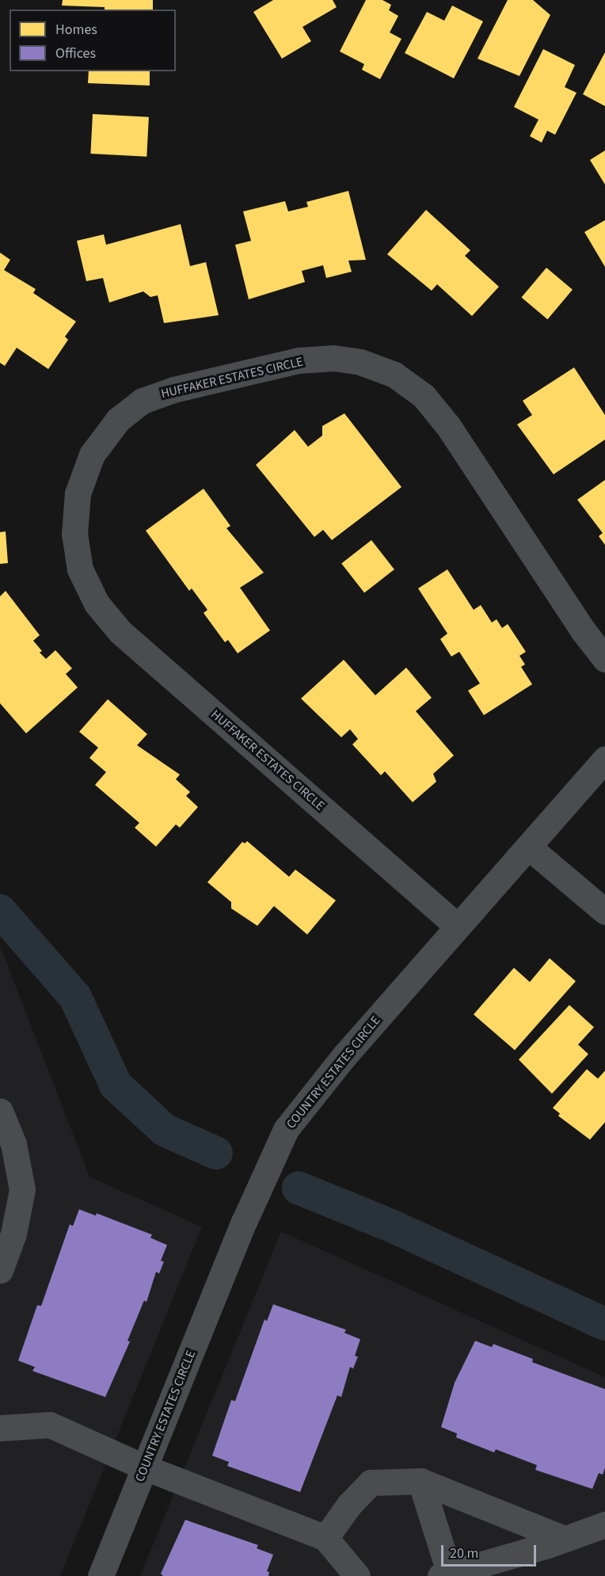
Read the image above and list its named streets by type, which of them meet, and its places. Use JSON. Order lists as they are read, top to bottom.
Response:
{
  "streets": {
    "street": ["HUFFAKER ESTATES CIRCLE", "COUNTRY ESTATES CIRCLE"]
  },
  "crossings": [
    ["HUFFAKER ESTATES CIRCLE", "COUNTRY ESTATES CIRCLE"]
  ],
  "legend": ["Homes", "Offices"],
  "scale_bar": "20 m"
}
